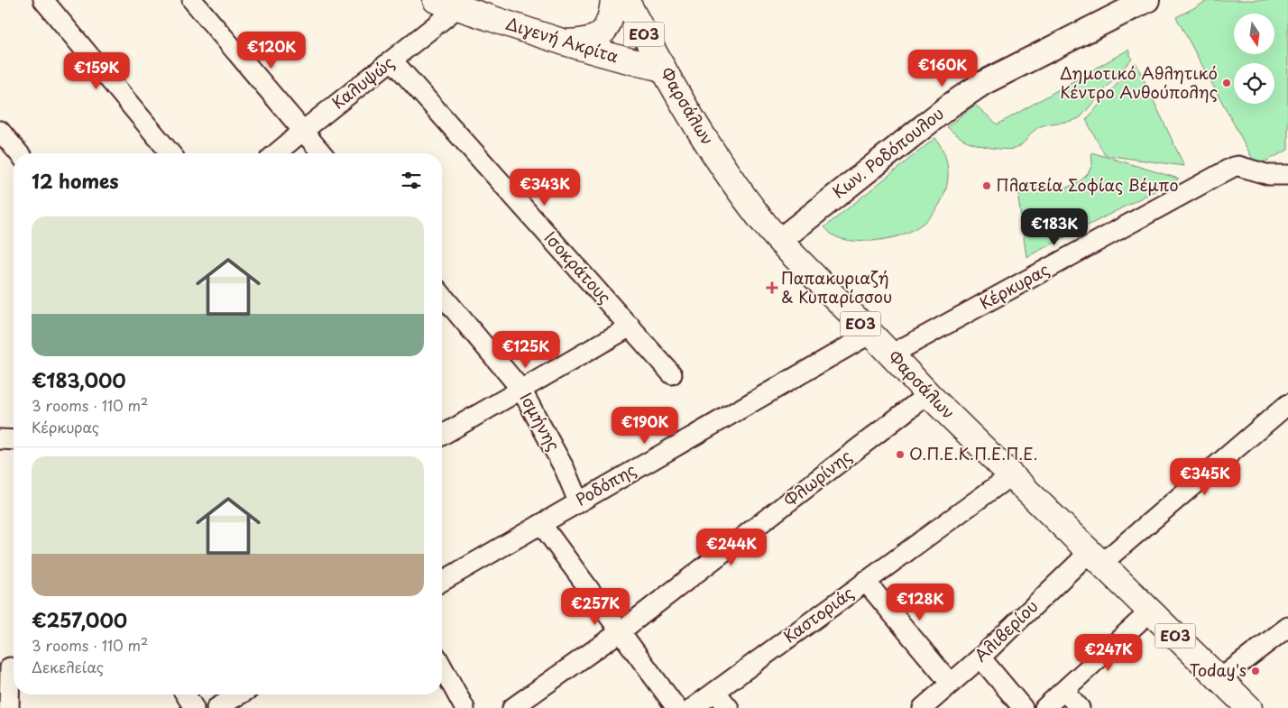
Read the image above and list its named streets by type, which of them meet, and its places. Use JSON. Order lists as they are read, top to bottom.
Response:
{
  "streets": {
    "main road": ["ΕΟ3", "Διγενή Ακρίτα", "Φαρσάλων"],
    "street": [
      "Καλυψώς",
      "Κων. Ροδόπουλου",
      "Ισοκράτους",
      "Κέρκυρας",
      "Ισμήνης",
      "Φλωρίνης",
      "Ροδόπης",
      "Καστοριάς",
      "Αλιβερίου"
    ]
  },
  "crossings": [
    ["Διγενή Ακρίτα", "Καλυψώς"],
    ["Διγενή Ακρίτα", "Φαρσάλων"],
    ["Καλυψώς", "Ισοκράτους"],
    ["Φαρσάλων", "Κων. Ροδόπουλου"],
    ["Φαρσάλων", "Κέρκυρας"],
    ["Φαρσάλων", "Φλωρίνης"],
    ["Φαρσάλων", "Ροδόπης"],
    ["Φαρσάλων", "Καστοριάς"],
    ["Φαρσάλων", "Αλιβερίου"],
    ["Ισμήνης", "Ροδόπης"]
  ],
  "places": {
    "other": [
      "Δημοτικό Αθλητικό Κέντρο Ανθούπολης",
      "Πλατεία Σοφίας Βέμπο",
      "Ο.Π.Ε.Κ.Π.Ε.Π.Ε.",
      "Today's"
    ],
    "health": ["Παπακυριαζή & Κυπαρίσσου"]
  },
  "north": "bottom",
  "page": {
    "price": [
      "€120K",
      "€160K",
      "€159K",
      "€343K",
      "€183K",
      "€125K",
      "€190K",
      "€345K",
      "€244K",
      "€128K",
      "€257K",
      "€247K"
    ],
    "heading": "12 homes",
    "list": [
      {
        "name": "€183,000",
        "note": "3 rooms · 110 m² · Κέρκυρας"
      },
      {
        "name": "€257,000",
        "note": "3 rooms · 110 m² · Δεκελείας"
      }
    ]
  }
}
